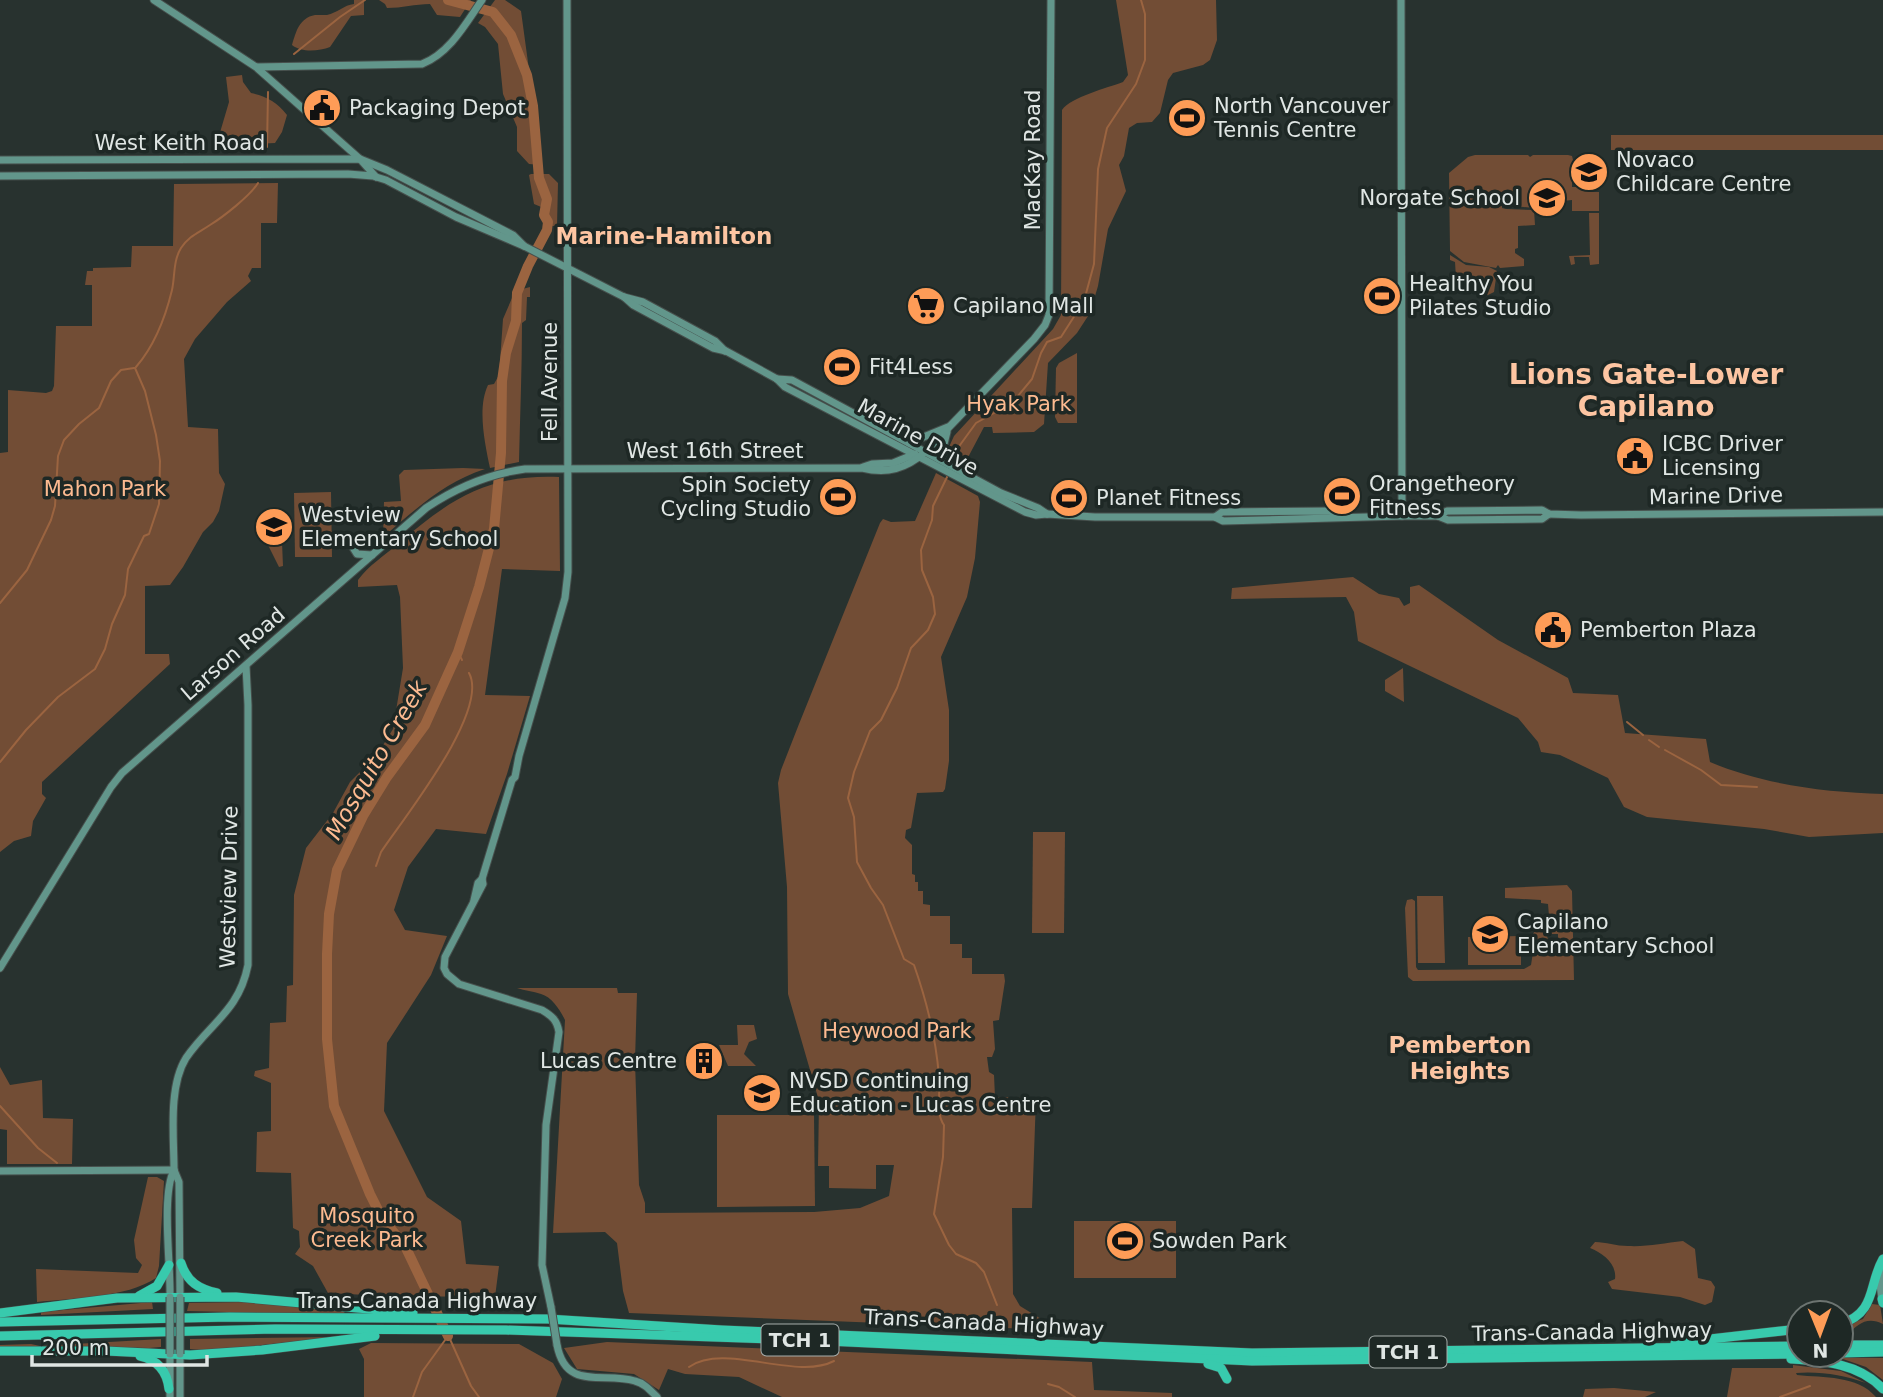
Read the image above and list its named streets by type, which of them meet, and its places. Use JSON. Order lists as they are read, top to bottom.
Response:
{
  "streets": {
    "highway": ["Trans-Canada Highway", "TCH 1"],
    "main road": [
      "West Keith Road",
      "MacKay Road",
      "Fell Avenue",
      "Marine Drive",
      "West 16th Street",
      "Larson Road",
      "Westview Drive"
    ]
  },
  "crossings": [
    ["West Keith Road", "Marine Drive"],
    ["Fell Avenue", "Marine Drive"],
    ["Fell Avenue", "West 16th Street"],
    ["Fell Avenue", "Larson Road"],
    ["Marine Drive", "West 16th Street"],
    ["West 16th Street", "Larson Road"],
    ["Larson Road", "Westview Drive"]
  ],
  "districts": ["Marine-Hamilton", "Lions Gate-Lower Capilano", "Pemberton Heights"],
  "water": ["Mosquito Creek"],
  "parks": [
    "Hyak Park",
    "Mahon Park",
    "Heywood Park",
    "Mosquito Creek Park"
  ],
  "places": {
    "public building": ["Packaging Depot", "ICBC Driver Licensing", "Pemberton Plaza"],
    "sports": [
      "North Vancouver Tennis Centre",
      "Healthy You Pilates Studio",
      "Fit4Less",
      "Orangetheory Fitness",
      "Spin Society Cycling Studio",
      "Planet Fitness",
      "Sowden Park"
    ],
    "school or university": [
      "Novaco Childcare Centre",
      "Norgate School",
      "Westview Elementary School",
      "Capilano Elementary School",
      "NVSD Continuing Education - Lucas Centre"
    ],
    "supermarket": ["Capilano Mall"],
    "building": ["Lucas Centre"]
  },
  "scale_bar": "200 m",
  "north": "bottom"
}
